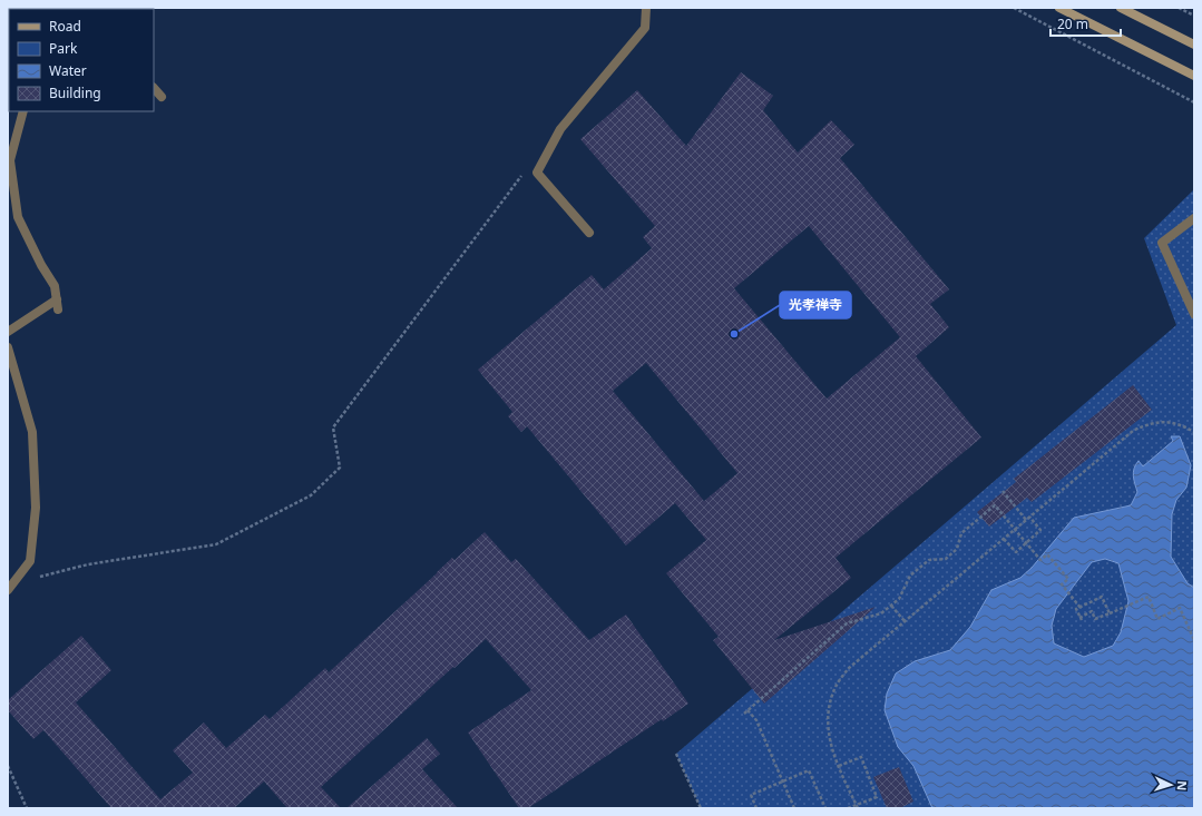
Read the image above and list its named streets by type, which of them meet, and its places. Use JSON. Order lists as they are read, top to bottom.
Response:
{
  "places": ["光孝禅寺"],
  "legend": [
    "Road",
    "Park",
    "Water",
    "Building"
  ],
  "scale_bar": "20 m",
  "north": "right"
}
